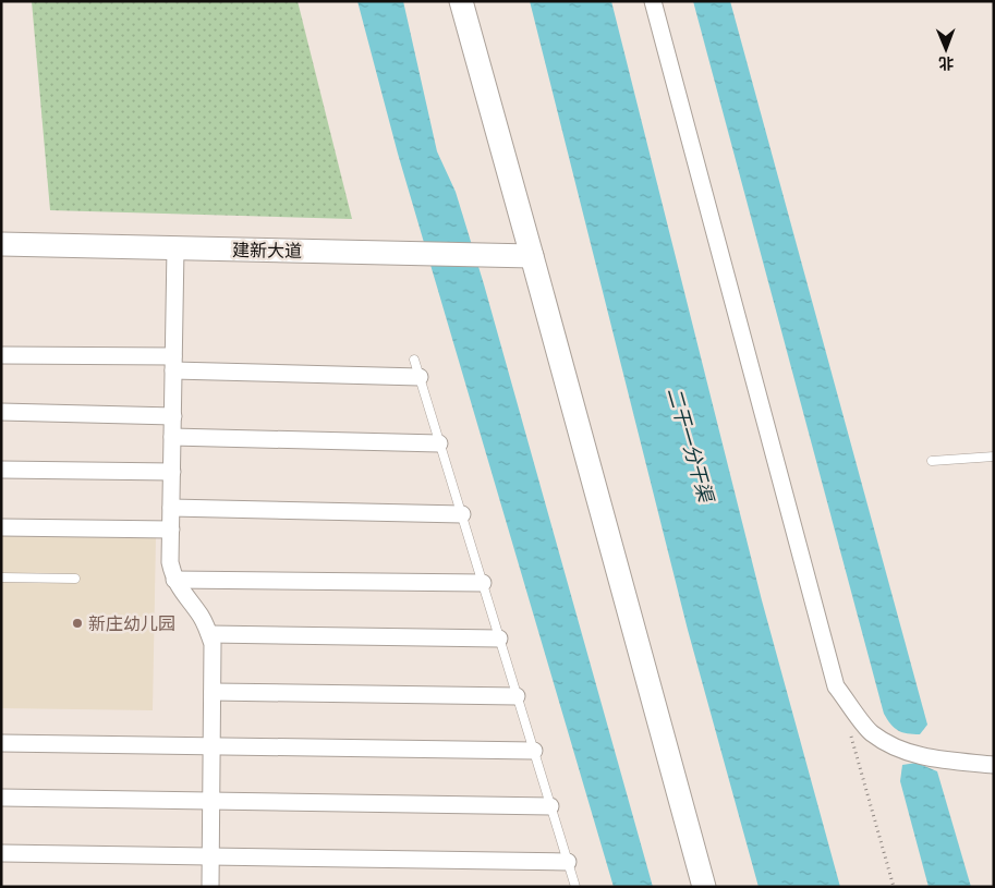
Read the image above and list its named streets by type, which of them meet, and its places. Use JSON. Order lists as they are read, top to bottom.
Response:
{
  "streets": {
    "street": ["建新大道"]
  },
  "water": ["二干一分干渠"],
  "places": ["新庄幼儿园"],
  "north": "bottom"
}
